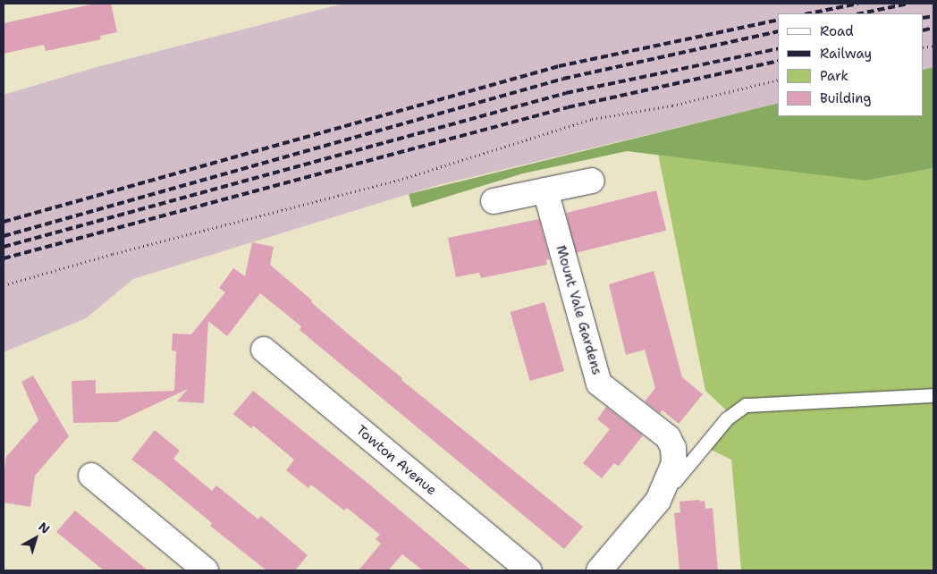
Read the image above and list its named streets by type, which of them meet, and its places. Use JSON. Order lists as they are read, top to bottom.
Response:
{
  "streets": {
    "street": ["Mount Vale Gardens", "Towton Avenue"]
  },
  "legend": [
    "Road",
    "Railway",
    "Park",
    "Building"
  ],
  "north": "top right"
}
